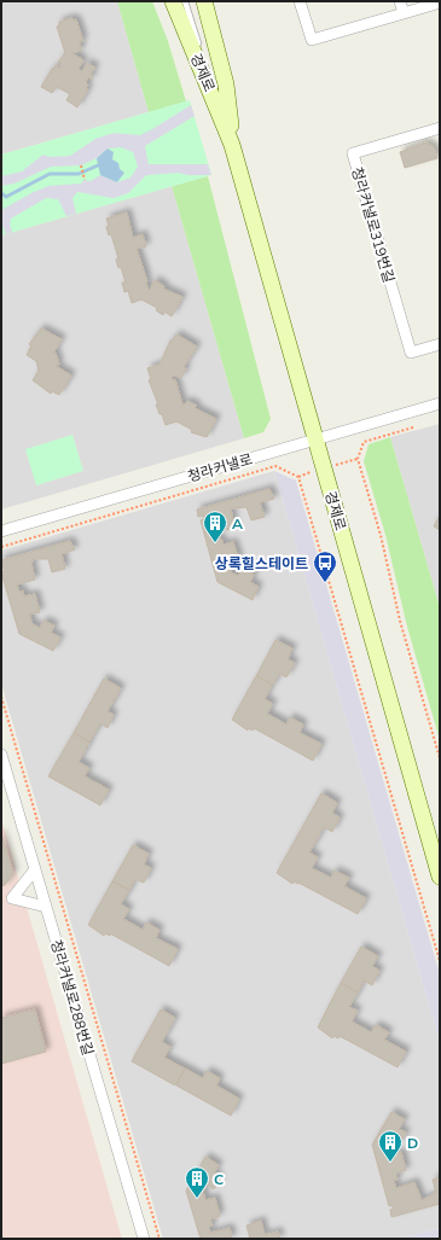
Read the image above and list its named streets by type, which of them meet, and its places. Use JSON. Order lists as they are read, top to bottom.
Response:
{
  "streets": {
    "main road": ["경제로"],
    "street": ["청라커낼로319번길", "청라커낼로", "청라커낼로288번길"]
  },
  "crossings": [
    ["경제로", "청라커낼로"]
  ],
  "places": {
    "building": ["A", "D", "C"],
    "bus stop": ["상록힐스테이트"]
  }
}
